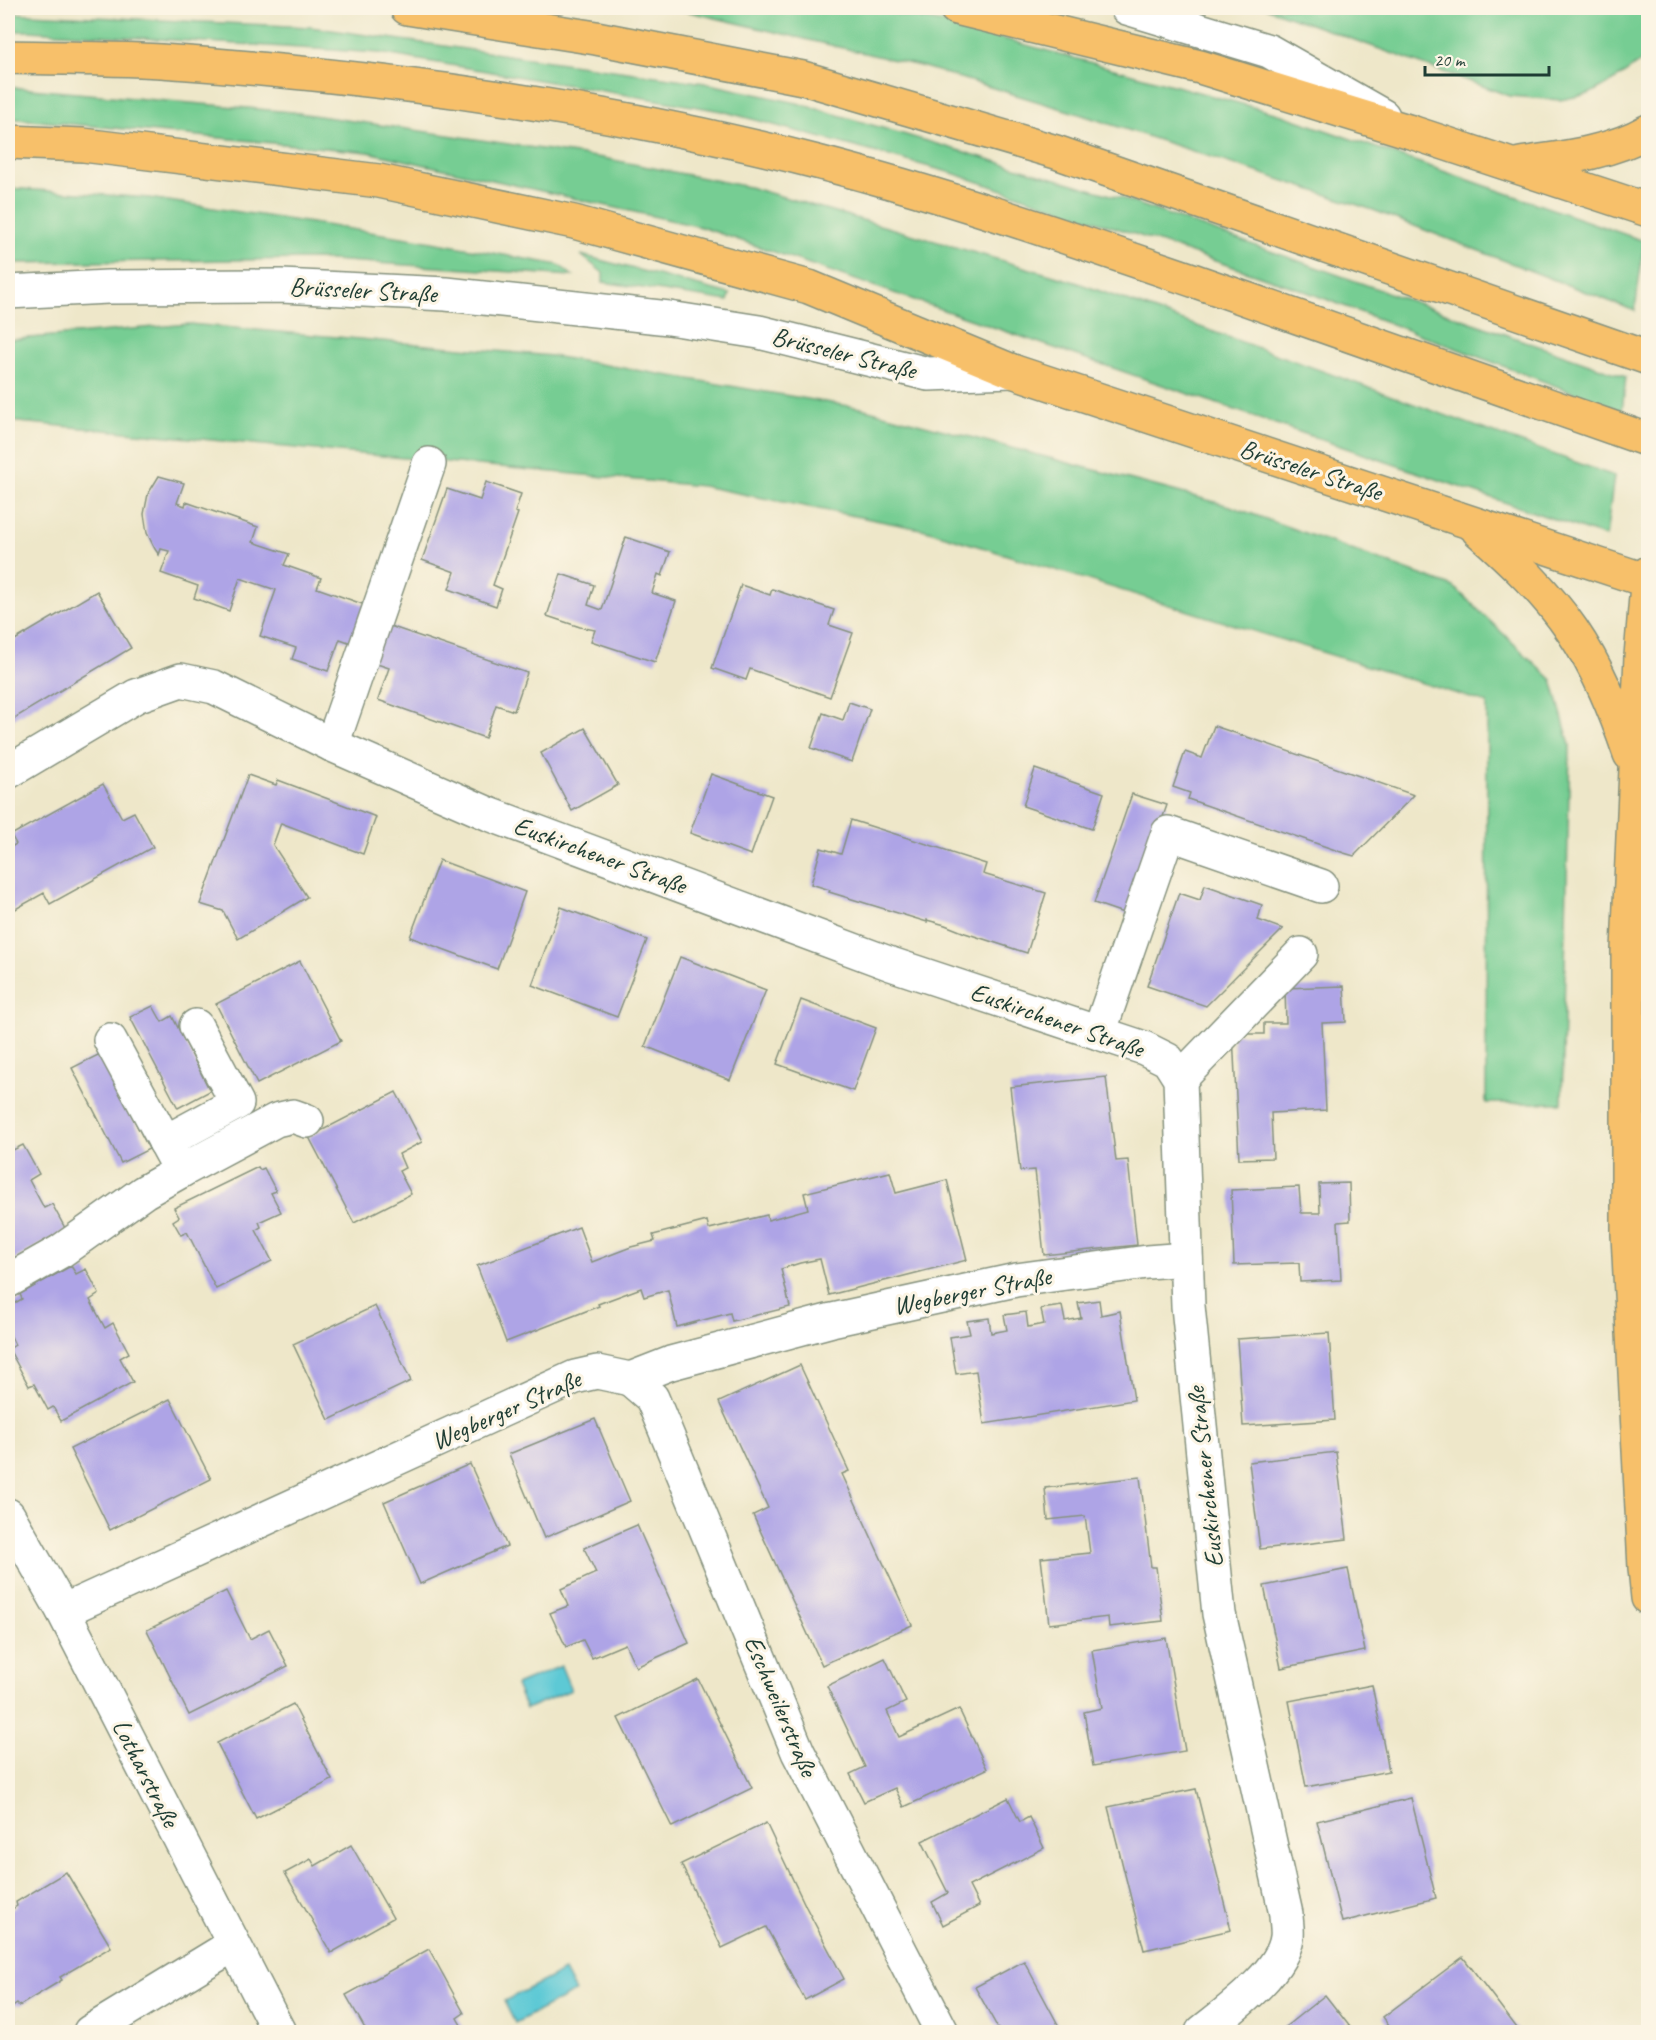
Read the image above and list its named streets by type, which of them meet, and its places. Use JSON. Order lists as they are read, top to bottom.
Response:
{
  "streets": {
    "main road": ["Brüsseler Straße"],
    "street": [
      "Euskirchener Straße",
      "Wegberger Straße",
      "Eschweilerstraße",
      "Lotharstraße"
    ]
  },
  "crossings": [
    ["Euskirchener Straße", "Wegberger Straße"],
    ["Wegberger Straße", "Eschweilerstraße"],
    ["Wegberger Straße", "Lotharstraße"]
  ],
  "scale_bar": "20 m"
}
